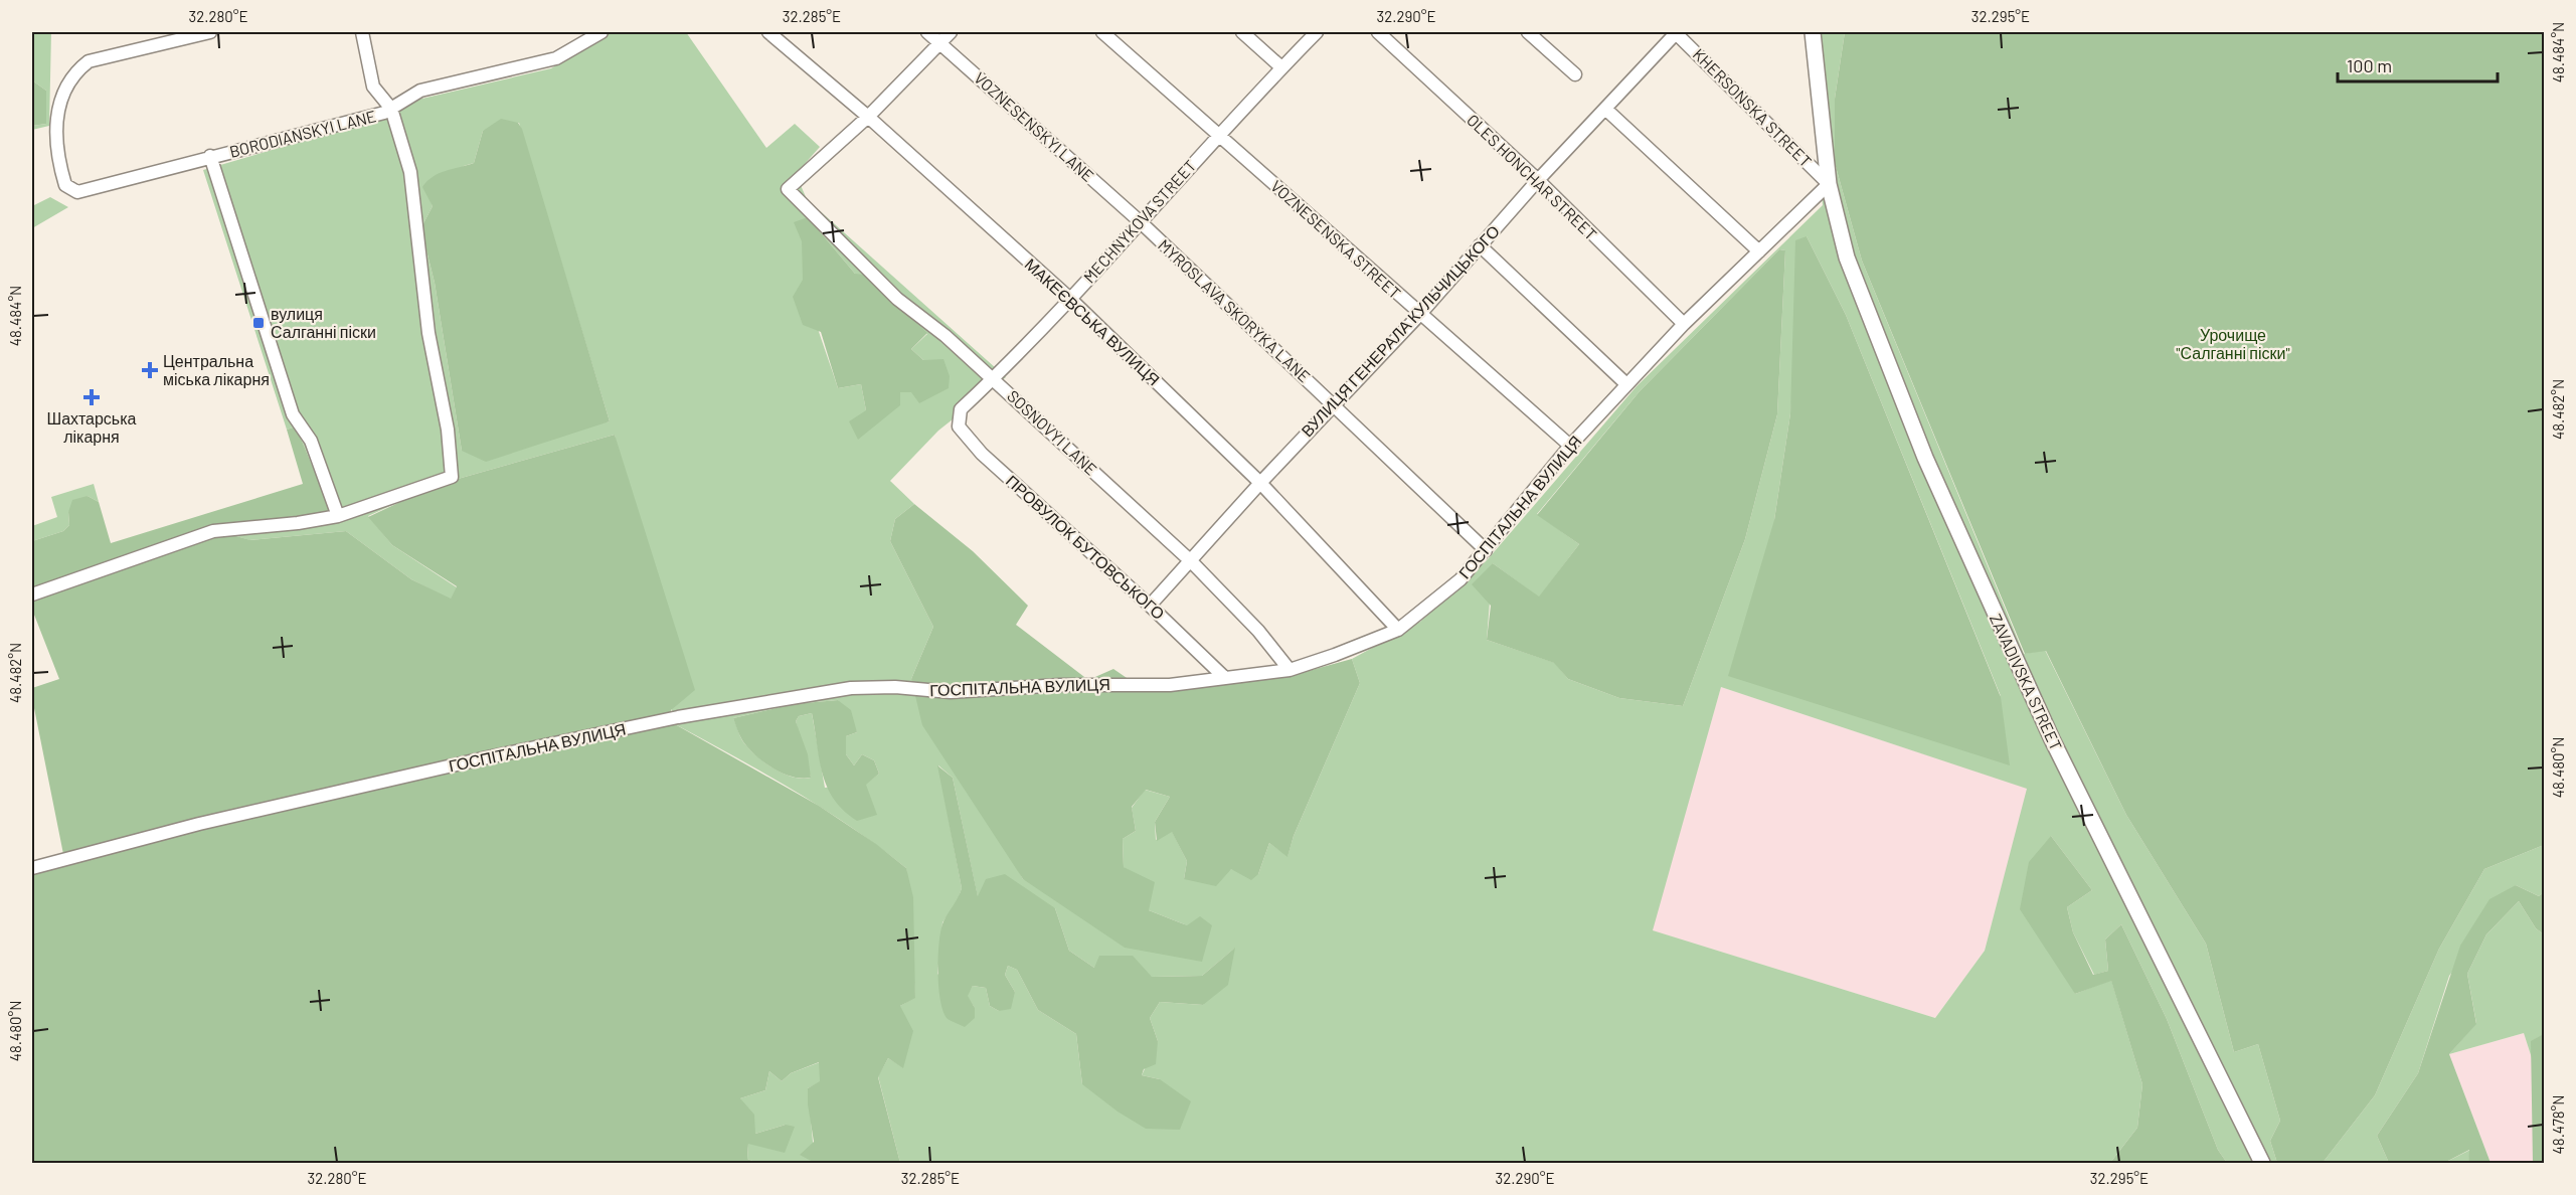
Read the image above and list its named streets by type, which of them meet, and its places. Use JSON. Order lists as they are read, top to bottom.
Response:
{
  "streets": {
    "street": [
      "KHERSONSKA STREET",
      "VOZNESENSKYI LANE",
      "BORODIANSKYI LANE",
      "OLES HONCHAR STREET",
      "MECHNYKOVA STREET",
      "VOZNESENSKA STREET",
      "MYROSLAVA SKORYKA LANE",
      "МАКЕЄВСЬКА ВУЛИЦЯ",
      "ВУЛИЦЯ ГЕНЕРАЛА КУЛЬЧИЦЬКОГО",
      "SOSNOVYI LANE",
      "ГОСПІТАЛЬНА ВУЛИЦЯ",
      "ПРОВУЛОК БУТОВСЬКОГО",
      "ZAVADIVSKA STREET"
    ]
  },
  "crossings": [
    ["KHERSONSKA STREET", "ВУЛИЦЯ ГЕНЕРАЛА КУЛЬЧИЦЬКОГО"],
    ["KHERSONSKA STREET", "ГОСПІТАЛЬНА ВУЛИЦЯ"],
    ["KHERSONSKA STREET", "ZAVADIVSKA STREET"],
    ["VOZNESENSKYI LANE", "MECHNYKOVA STREET"],
    ["VOZNESENSKYI LANE", "MYROSLAVA SKORYKA LANE"],
    ["OLES HONCHAR STREET", "ВУЛИЦЯ ГЕНЕРАЛА КУЛЬЧИЦЬКОГО"],
    ["OLES HONCHAR STREET", "ГОСПІТАЛЬНА ВУЛИЦЯ"],
    ["MECHNYKOVA STREET", "VOZNESENSKA STREET"],
    ["MECHNYKOVA STREET", "MYROSLAVA SKORYKA LANE"],
    ["MECHNYKOVA STREET", "МАКЕЄВСЬКА ВУЛИЦЯ"],
    ["MECHNYKOVA STREET", "SOSNOVYI LANE"],
    ["MECHNYKOVA STREET", "ПРОВУЛОК БУТОВСЬКОГО"],
    ["VOZNESENSKA STREET", "ВУЛИЦЯ ГЕНЕРАЛА КУЛЬЧИЦЬКОГО"],
    ["VOZNESENSKA STREET", "ГОСПІТАЛЬНА ВУЛИЦЯ"],
    ["MYROSLAVA SKORYKA LANE", "ВУЛИЦЯ ГЕНЕРАЛА КУЛЬЧИЦЬКОГО"],
    ["MYROSLAVA SKORYKA LANE", "ГОСПІТАЛЬНА ВУЛИЦЯ"],
    ["МАКЕЄВСЬКА ВУЛИЦЯ", "ВУЛИЦЯ ГЕНЕРАЛА КУЛЬЧИЦЬКОГО"],
    ["МАКЕЄВСЬКА ВУЛИЦЯ", "SOSNOVYI LANE"],
    ["МАКЕЄВСЬКА ВУЛИЦЯ", "ГОСПІТАЛЬНА ВУЛИЦЯ"],
    ["ВУЛИЦЯ ГЕНЕРАЛА КУЛЬЧИЦЬКОГО", "SOSNOVYI LANE"],
    ["ВУЛИЦЯ ГЕНЕРАЛА КУЛЬЧИЦЬКОГО", "ПРОВУЛОК БУТОВСЬКОГО"],
    ["SOSNOVYI LANE", "ГОСПІТАЛЬНА ВУЛИЦЯ"],
    ["ГОСПІТАЛЬНА ВУЛИЦЯ", "ПРОВУЛОК БУТОВСЬКОГО"],
    ["ГОСПІТАЛЬНА ВУЛИЦЯ", "ZAVADIVSKA STREET"]
  ],
  "parks": ["Урочище \"Салганні піски\""],
  "places": {
    "transit": ["вулиця Салганні піски"],
    "health": ["Центральна міська лікарня", "Шахтарська лікарня"]
  },
  "scale_bar": "100 m",
  "coordinates": [
    "32.280°E",
    "32.285°E",
    "32.290°E",
    "32.295°E",
    "48.484°N",
    "48.482°N",
    "48.480°N",
    "48.478°N"
  ]
}
